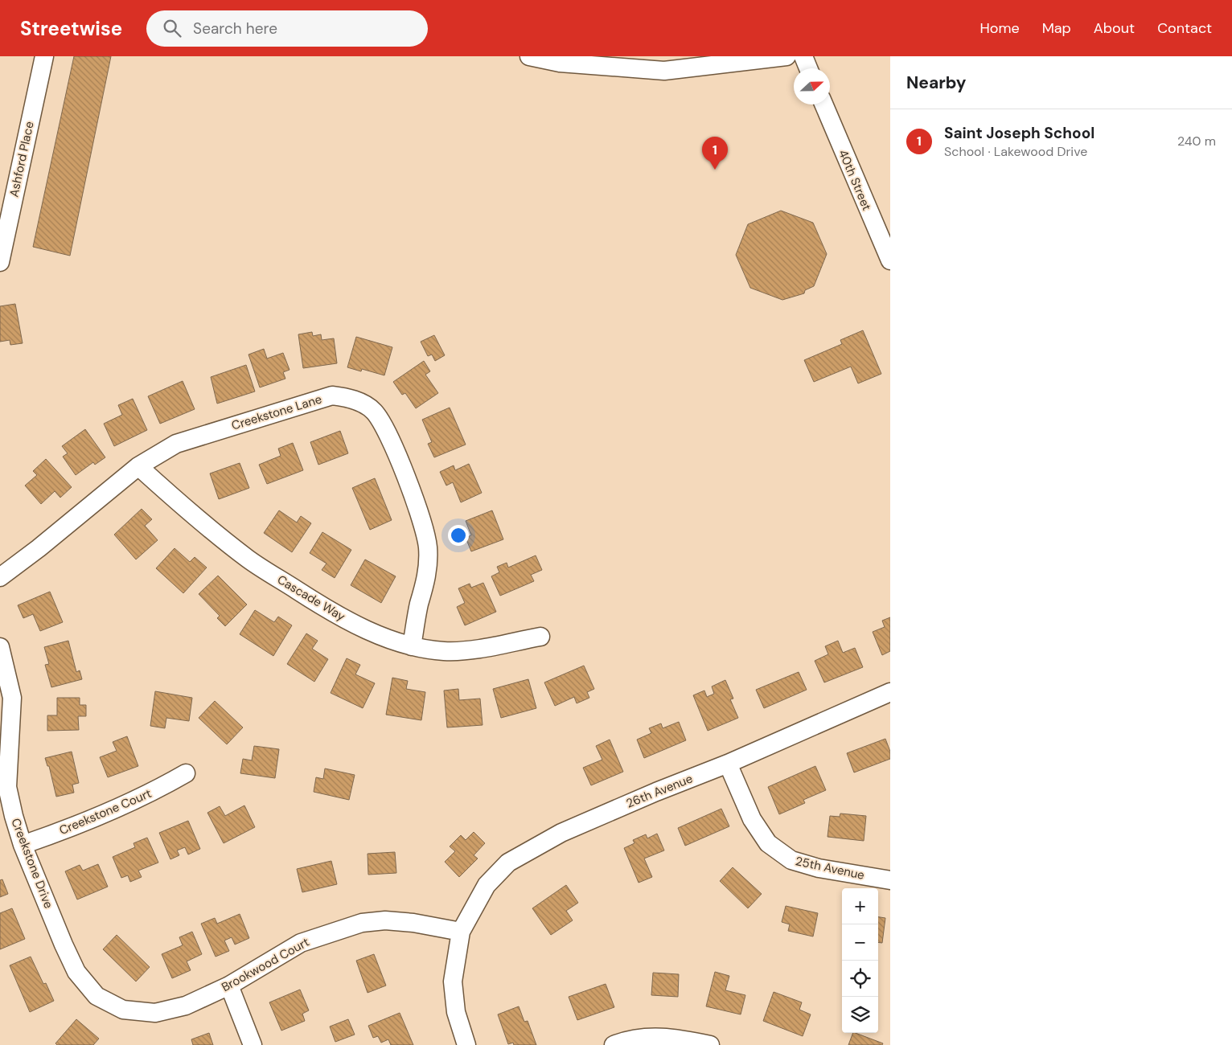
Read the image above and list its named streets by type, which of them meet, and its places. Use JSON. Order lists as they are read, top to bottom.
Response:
{
  "streets": {
    "street": [
      "Ashford Place",
      "40th Street",
      "Creekstone Lane",
      "Cascade Way",
      "26th Avenue",
      "Creekstone Court",
      "Creekstone Drive",
      "25th Avenue",
      "Brookwood Court"
    ]
  },
  "crossings": [
    ["Creekstone Lane", "Cascade Way"],
    ["26th Avenue", "25th Avenue"],
    ["26th Avenue", "Brookwood Court"],
    ["Creekstone Court", "Creekstone Drive"],
    ["Creekstone Drive", "Brookwood Court"]
  ],
  "north": "right",
  "page": {
    "header": "Streetwise",
    "search": "Search here",
    "nav": [
      "Home",
      "Map",
      "About",
      "Contact"
    ],
    "heading": "Nearby",
    "list": [
      {
        "mark": "1",
        "name": "Saint Joseph School",
        "note": "School · Lakewood Drive",
        "value": "240 m"
      }
    ],
    "pins": "1",
    "map_buttons": ["+", "−"]
  }
}
